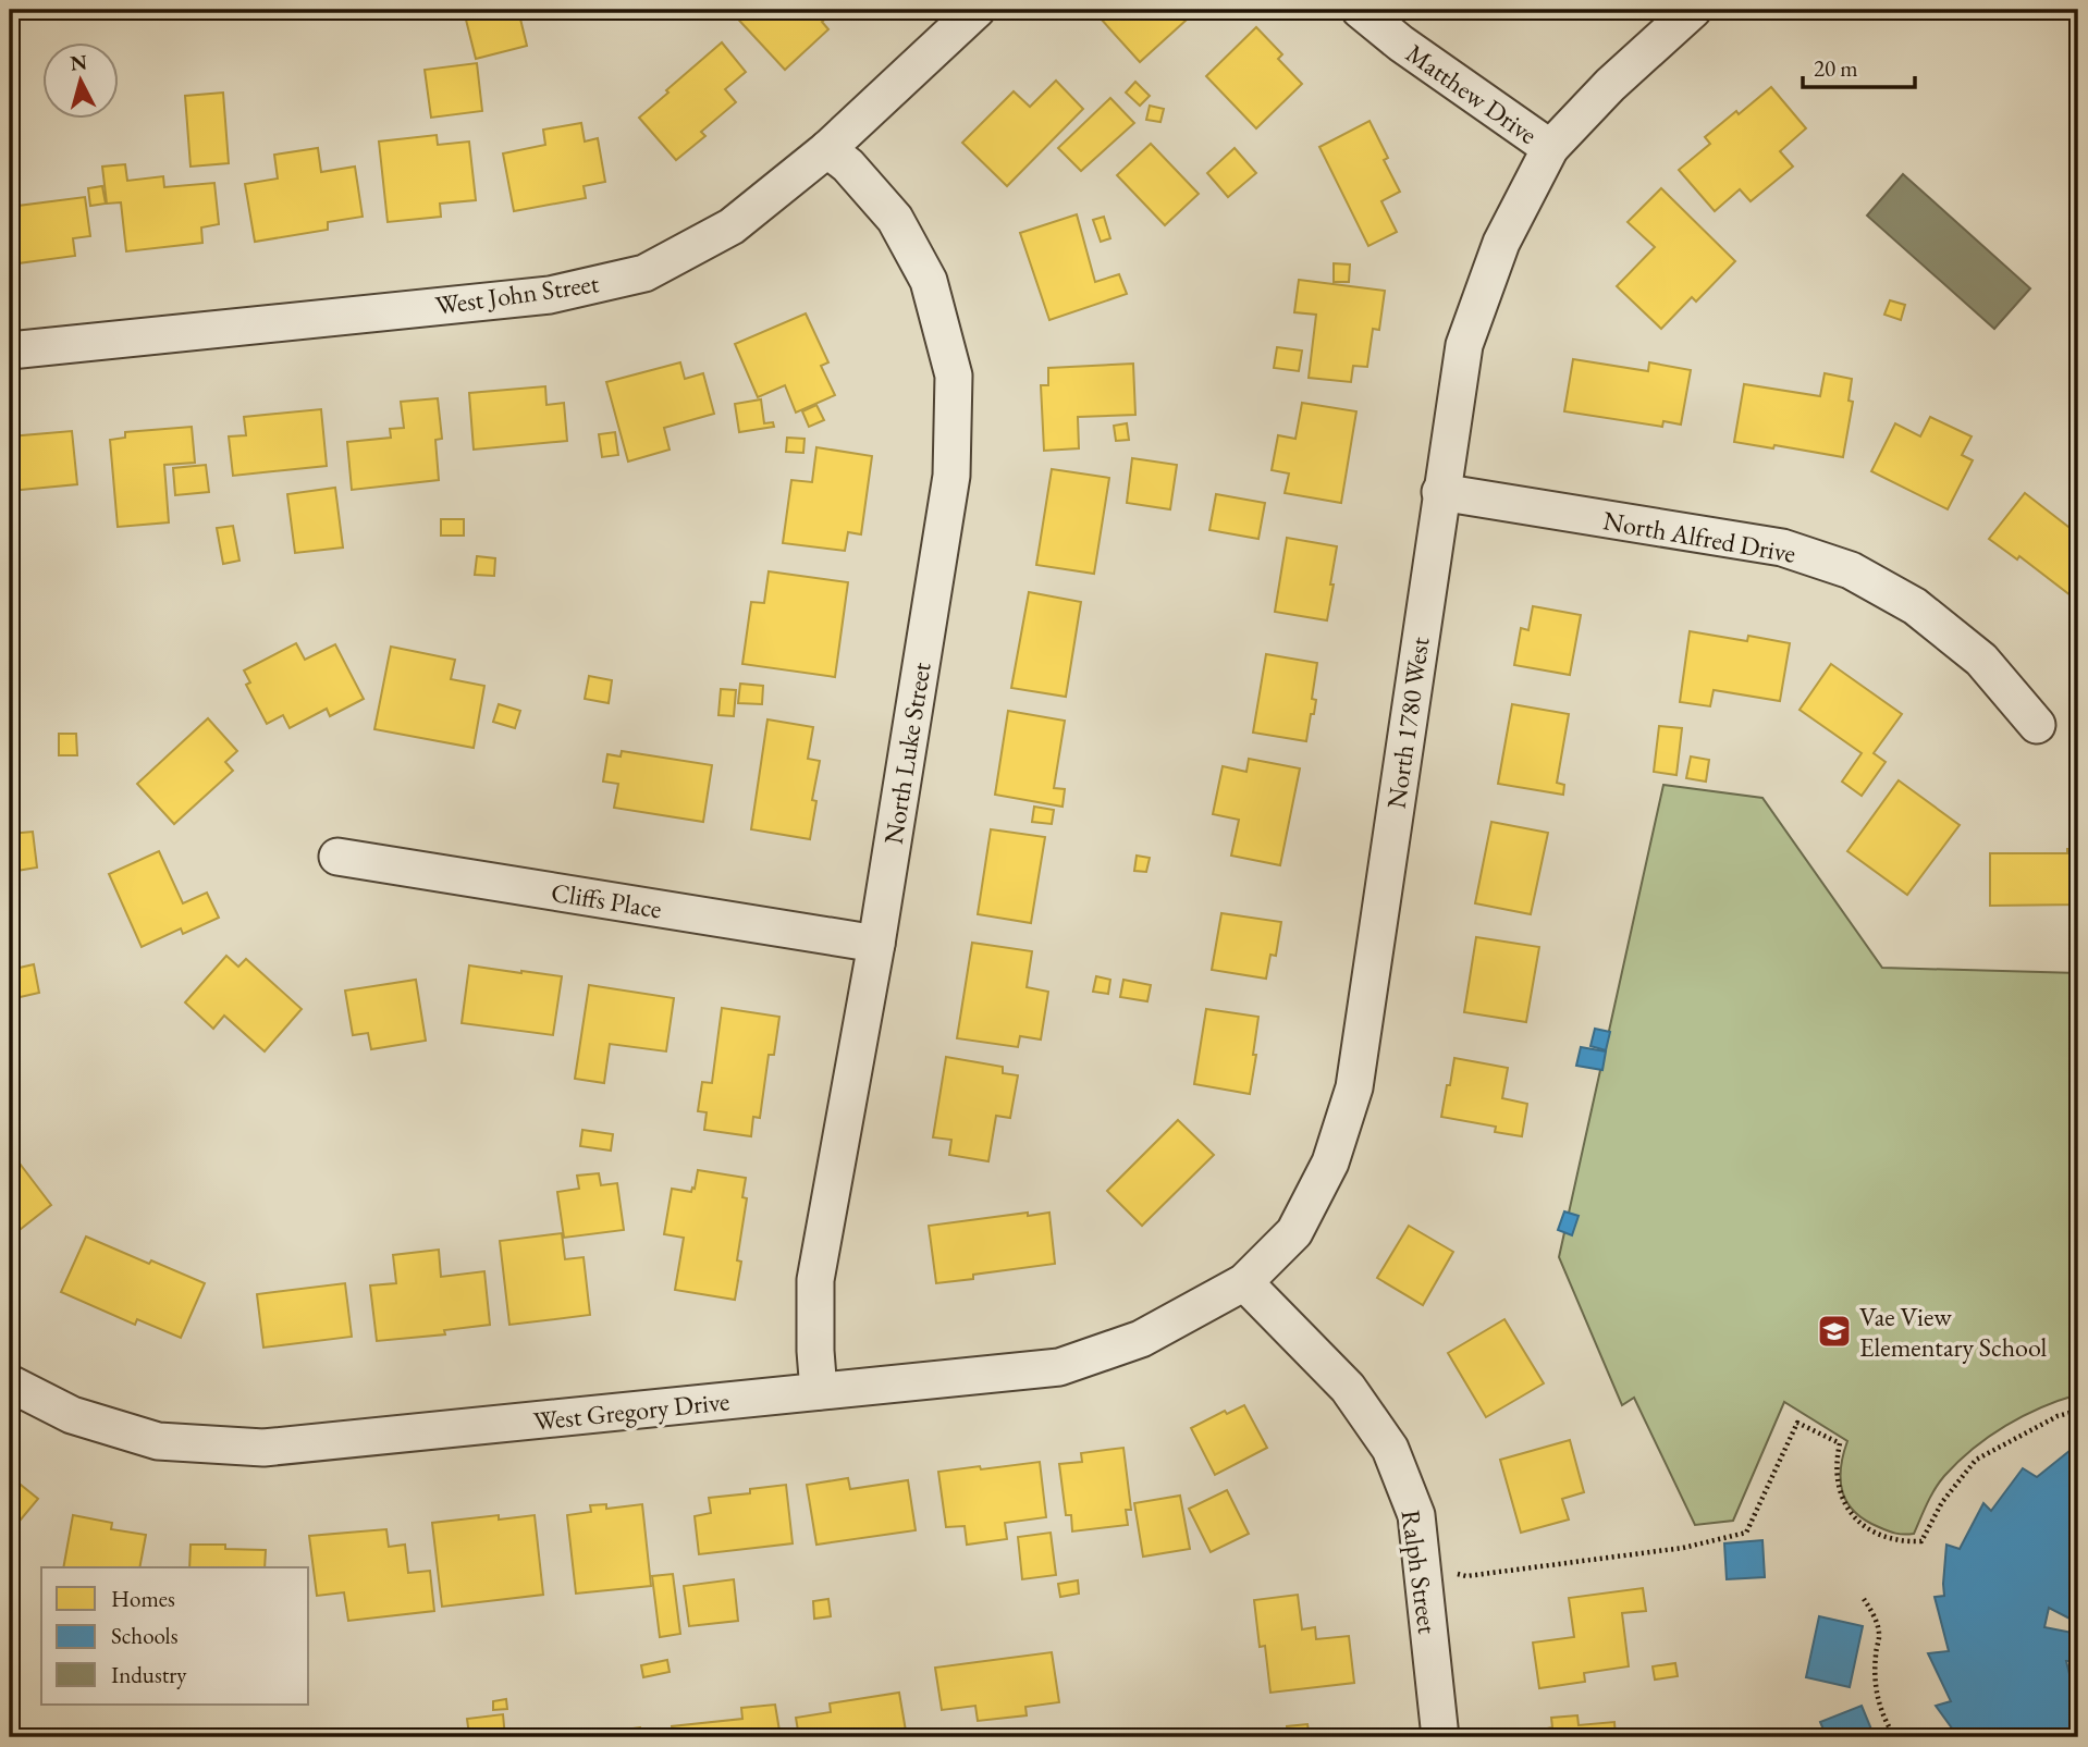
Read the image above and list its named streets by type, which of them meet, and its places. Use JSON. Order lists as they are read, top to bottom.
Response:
{
  "streets": {
    "street": [
      "Matthew Drive",
      "West John Street",
      "North Alfred Drive",
      "North 1780 West",
      "North Luke Street",
      "Cliffs Place",
      "West Gregory Drive",
      "Ralph Street"
    ]
  },
  "crossings": [
    ["Matthew Drive", "North 1780 West"],
    ["West John Street", "North Luke Street"],
    ["North Alfred Drive", "North 1780 West"],
    ["North 1780 West", "West Gregory Drive"],
    ["North 1780 West", "Ralph Street"],
    ["North Luke Street", "Cliffs Place"],
    ["North Luke Street", "West Gregory Drive"],
    ["West Gregory Drive", "Ralph Street"]
  ],
  "places": {
    "school or university": ["Vae View Elementary School"]
  },
  "legend": ["Homes", "Schools", "Industry"],
  "scale_bar": "20 m",
  "north": "top"
}
